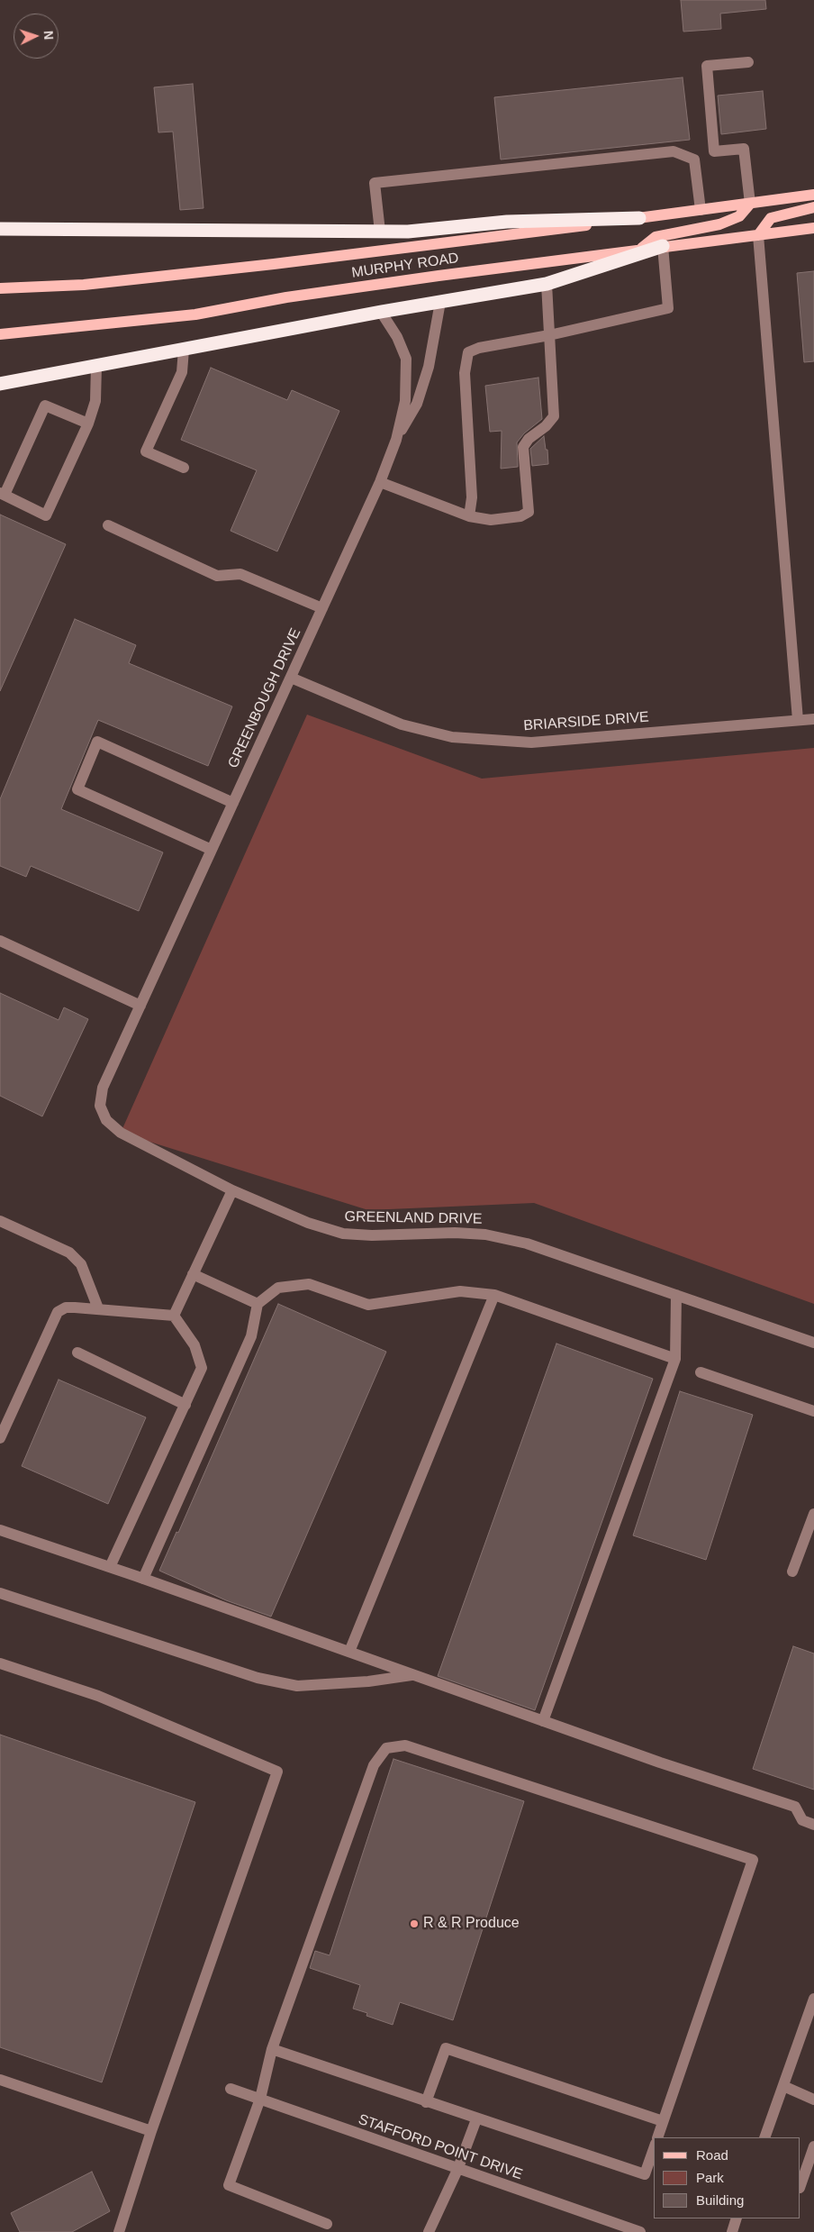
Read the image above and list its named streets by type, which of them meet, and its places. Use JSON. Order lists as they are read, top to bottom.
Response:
{
  "streets": {
    "main road": ["MURPHY ROAD"],
    "street": [
      "GREENBOUGH DRIVE",
      "BRIARSIDE DRIVE",
      "GREENLAND DRIVE",
      "STAFFORD POINT DRIVE"
    ]
  },
  "crossings": [
    ["GREENBOUGH DRIVE", "BRIARSIDE DRIVE"],
    ["GREENBOUGH DRIVE", "GREENLAND DRIVE"]
  ],
  "places": ["R & R Produce"],
  "legend": ["Road", "Park", "Building"],
  "north": "right"
}
